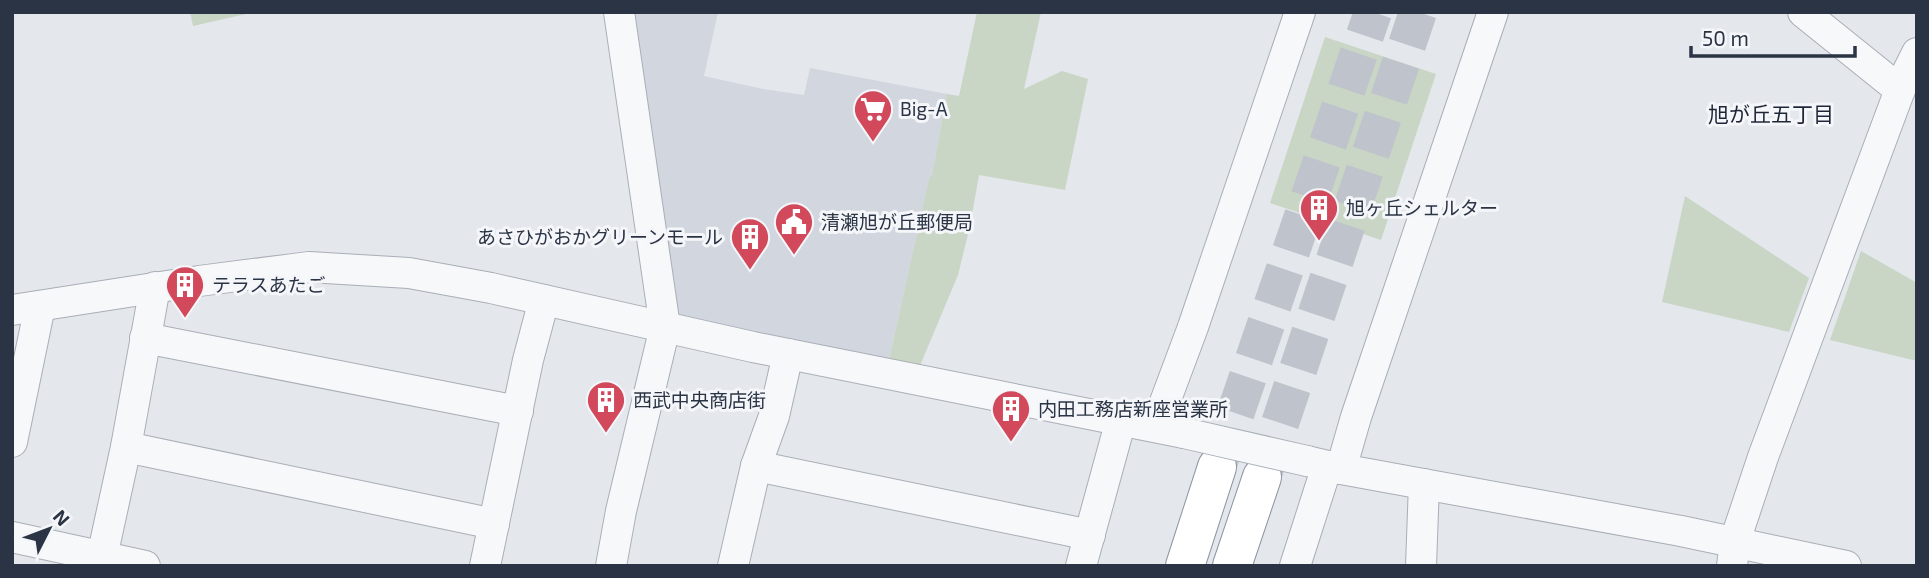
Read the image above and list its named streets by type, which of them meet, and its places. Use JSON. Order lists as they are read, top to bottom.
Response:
{
  "districts": ["旭が丘五丁目"],
  "places": {
    "supermarket": ["Big-A"],
    "building": [
      "旭ヶ丘シェルター",
      "あさひがおかグリーンモール",
      "テラスあたご",
      "西武中央商店街",
      "内田工務店新座営業所"
    ],
    "public building": ["清瀬旭が丘郵便局"]
  },
  "scale_bar": "50 m",
  "north": "top right"
}
